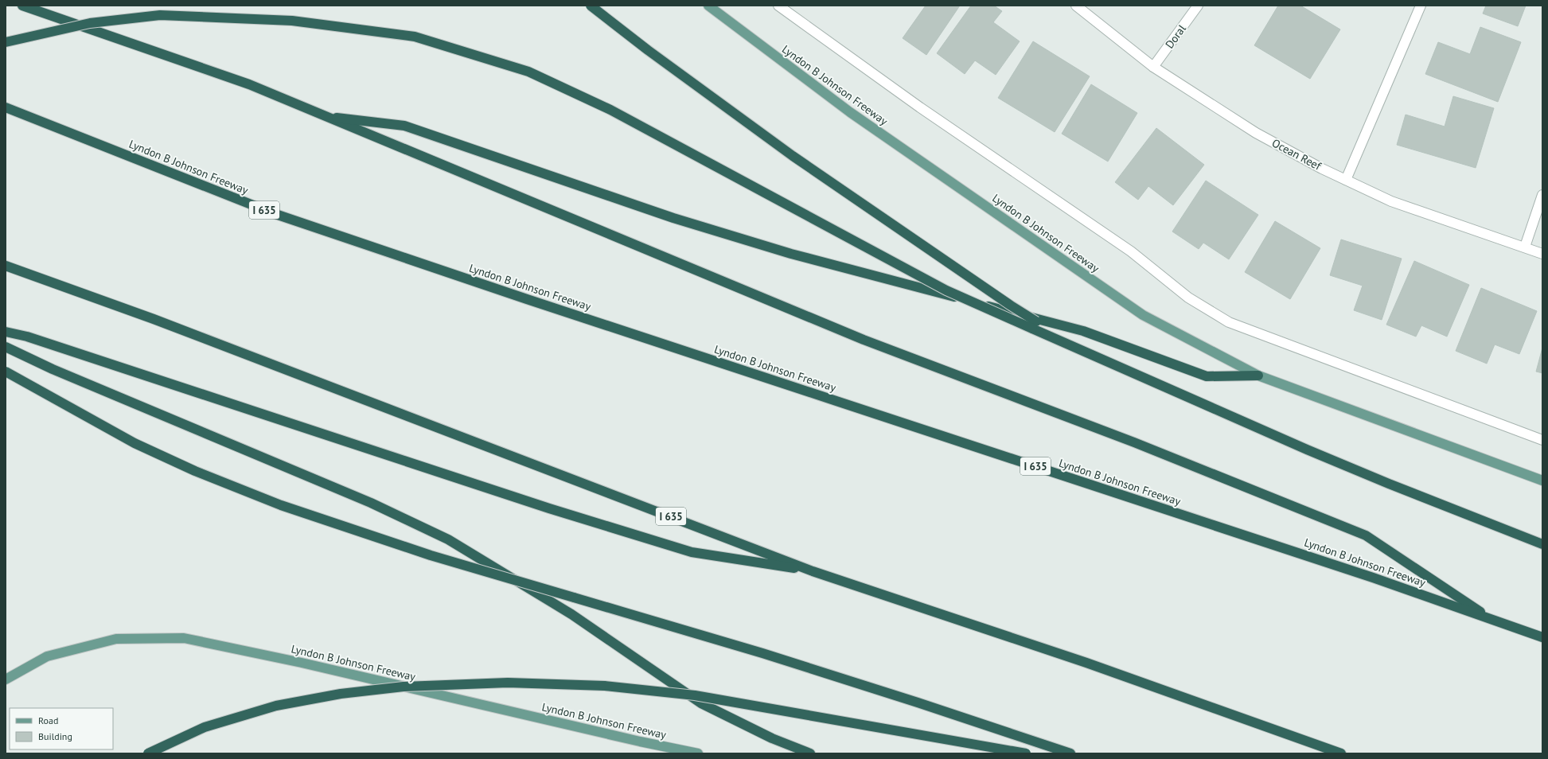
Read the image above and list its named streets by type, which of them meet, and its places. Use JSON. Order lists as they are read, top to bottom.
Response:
{
  "streets": {
    "highway": ["Lyndon B Johnson Freeway", "I 635"],
    "street": ["Doral", "Ocean Reef"]
  },
  "crossings": [
    ["Doral", "Ocean Reef"]
  ],
  "legend": ["Road", "Building"]
}
